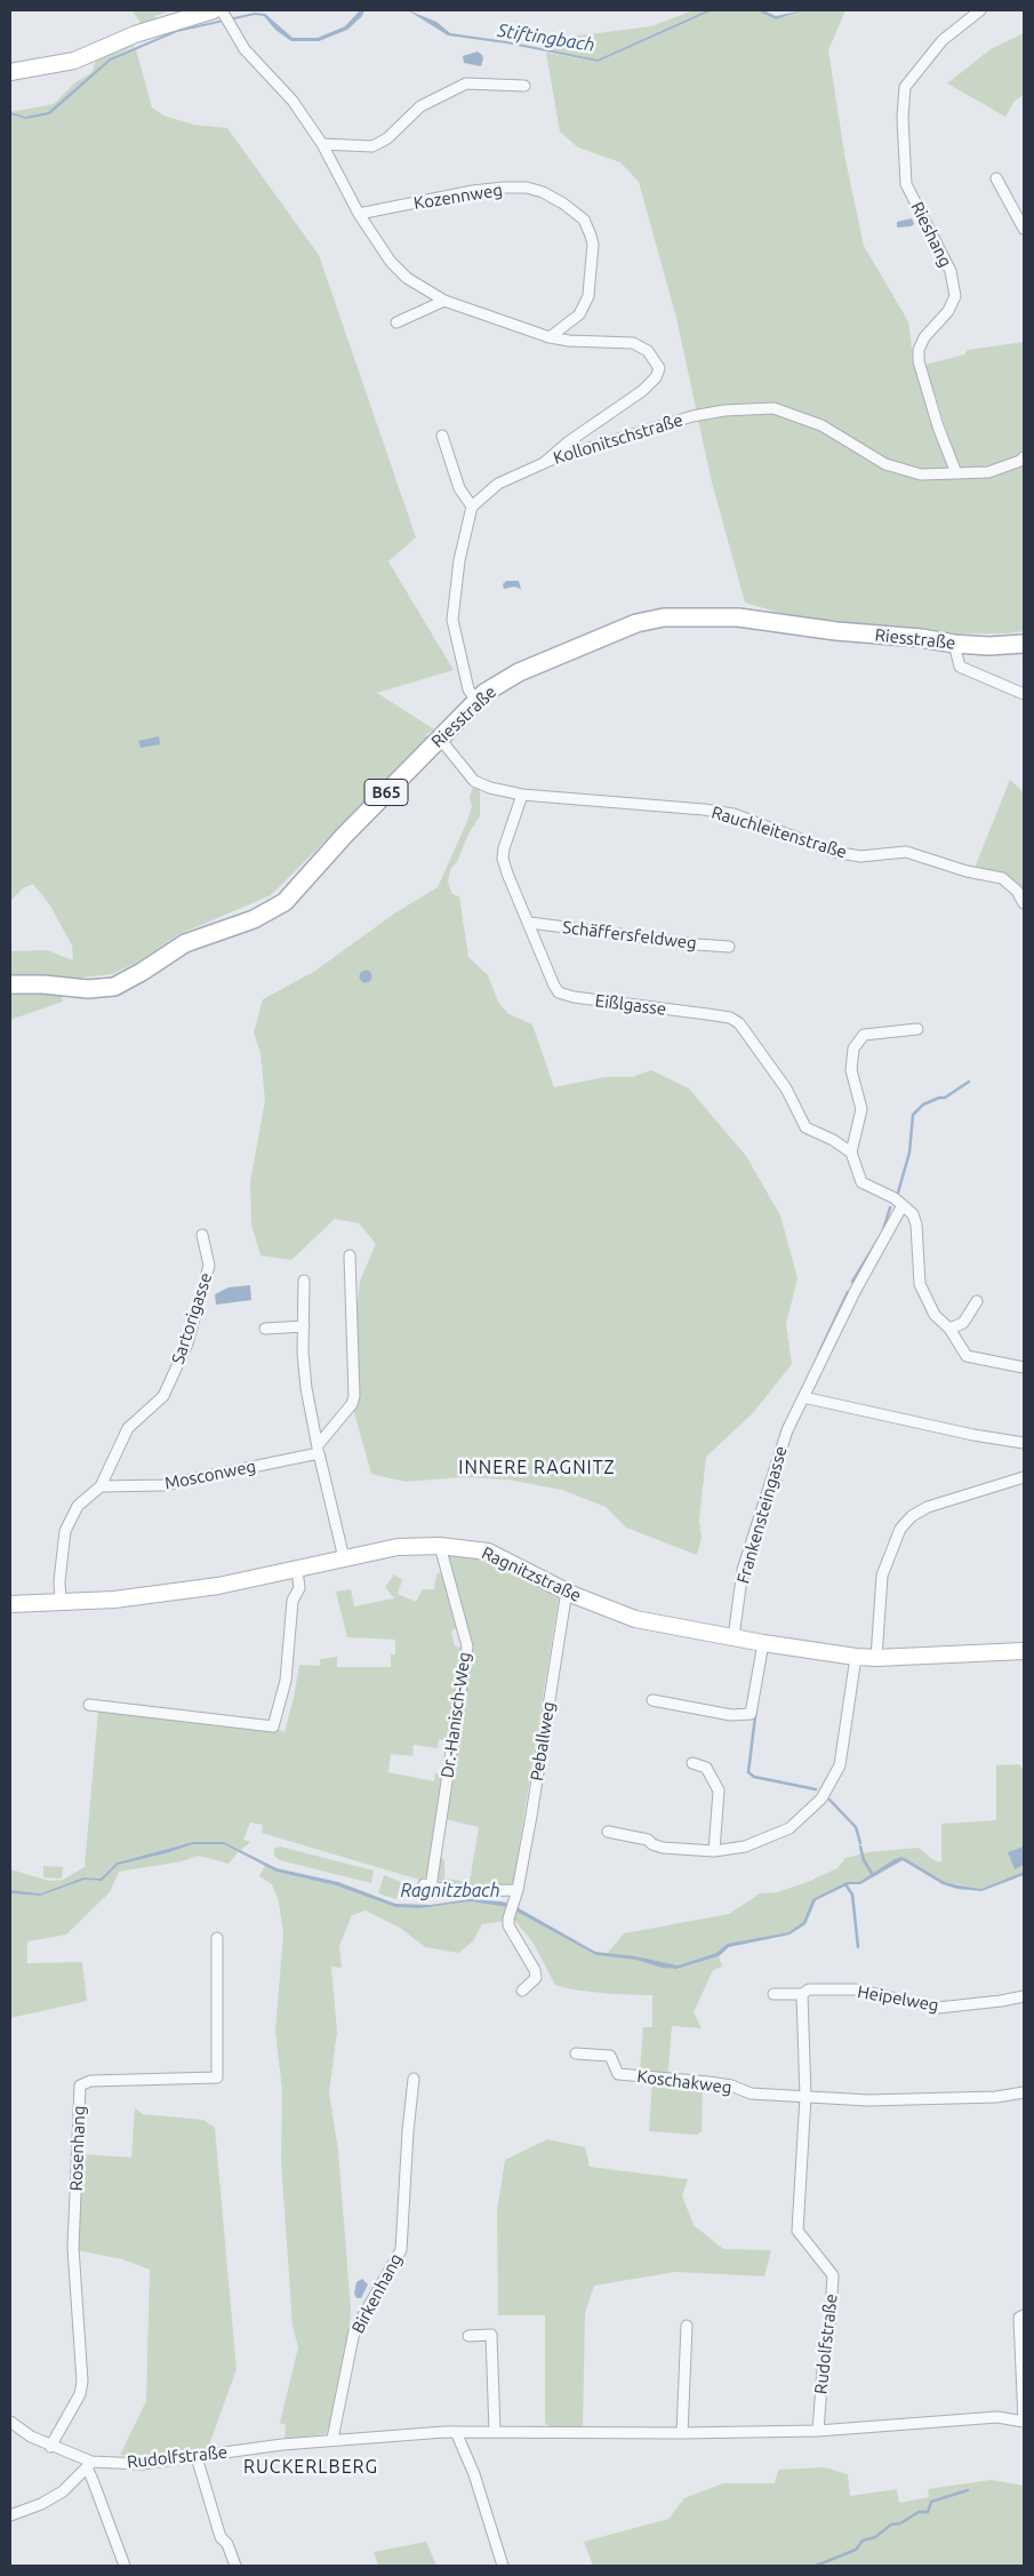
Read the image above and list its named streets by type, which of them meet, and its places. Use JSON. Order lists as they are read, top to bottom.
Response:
{
  "streets": {
    "main road": ["Riesstraße", "B65", "Ragnitzstraße"],
    "street": [
      "Kozennweg",
      "Rieshang",
      "Kollonitschstraße",
      "Rauchleitenstraße",
      "Schäffersfeldweg",
      "Eißlgasse",
      "Sartorigasse",
      "Mosconweg",
      "Frankensteingasse",
      "Dr.-Hanisch-Weg",
      "Peballweg",
      "Heipelweg",
      "Koschakweg",
      "Rosenhang",
      "Birkenhang",
      "Rudolfstraße"
    ]
  },
  "crossings": [
    ["Kozennweg", "Kollonitschstraße"],
    ["Rieshang", "Kollonitschstraße"],
    ["Riesstraße", "Rauchleitenstraße"],
    ["Rauchleitenstraße", "Eißlgasse"],
    ["Schäffersfeldweg", "Eißlgasse"],
    ["Sartorigasse", "Mosconweg"],
    ["Sartorigasse", "Ragnitzstraße"],
    ["Frankensteingasse", "Ragnitzstraße"],
    ["Ragnitzstraße", "Dr.-Hanisch-Weg"],
    ["Ragnitzstraße", "Peballweg"],
    ["Dr.-Hanisch-Weg", "Peballweg"],
    ["Koschakweg", "Rudolfstraße"],
    ["Rosenhang", "Rudolfstraße"],
    ["Birkenhang", "Rudolfstraße"]
  ],
  "districts": ["INNERE RAGNITZ", "RUCKERLBERG"],
  "water": ["Stiftingbach", "Ragnitzbach"]
}
